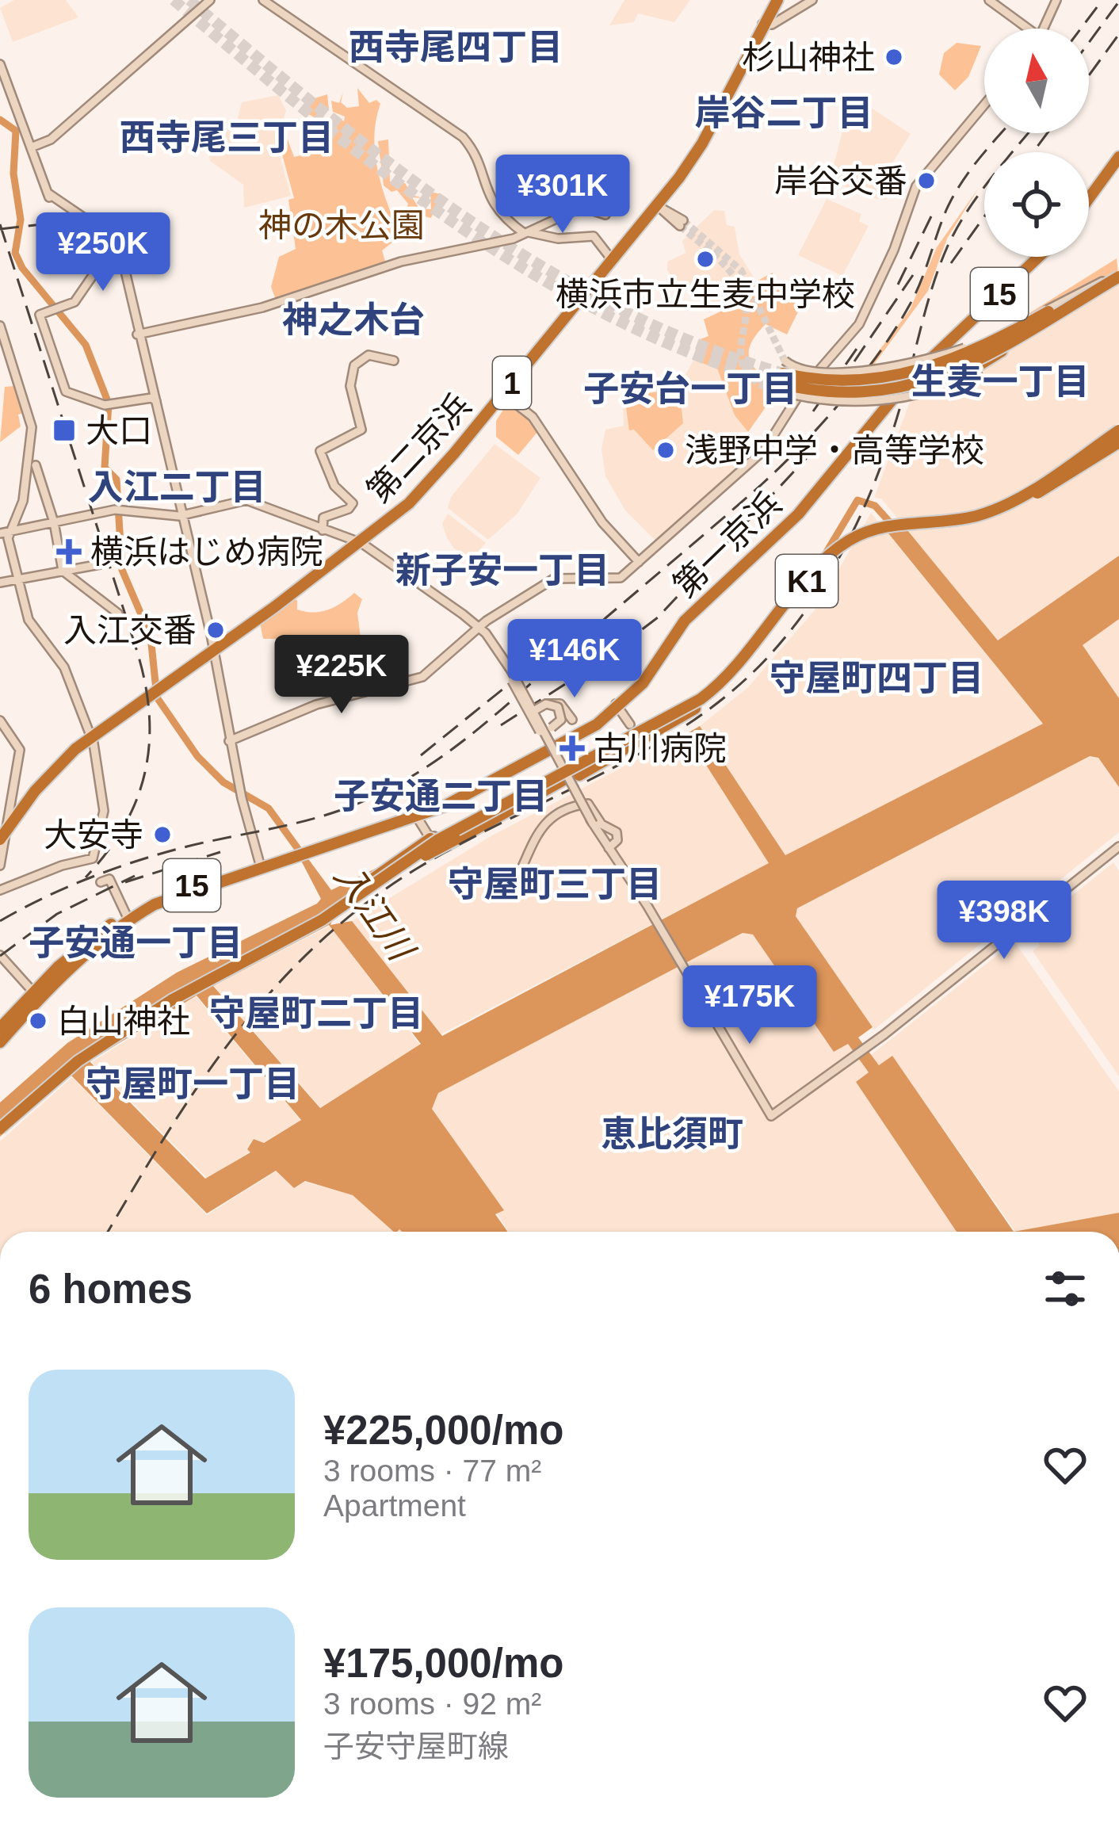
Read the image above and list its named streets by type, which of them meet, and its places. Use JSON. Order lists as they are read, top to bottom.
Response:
{
  "streets": {
    "highway": [
      "15",
      "1",
      "第二京浜",
      "第一京浜",
      "K1"
    ]
  },
  "districts": [
    "西寺尾四丁目",
    "岸谷二丁目",
    "西寺尾三丁目",
    "神之木台",
    "生麦一丁目",
    "子安台一丁目",
    "入江二丁目",
    "新子安一丁目",
    "守屋町四丁目",
    "子安通二丁目",
    "守屋町三丁目",
    "子安通一丁目",
    "守屋町二丁目",
    "守屋町一丁目",
    "恵比須町"
  ],
  "water": ["入江川"],
  "parks": ["神の木公園"],
  "places": {
    "other": [
      "杉山神社",
      "岸谷交番",
      "横浜市立生麦中学校",
      "浅野中学・高等学校",
      "入江交番",
      "大安寺",
      "白山神社"
    ],
    "transit": ["大口"],
    "health": ["横浜はじめ病院", "古川病院"]
  },
  "north": "top",
  "page": {
    "price": [
      "¥301K",
      "¥250K",
      "¥146K",
      "¥225K",
      "¥398K",
      "¥175K"
    ],
    "heading": "6 homes",
    "list": [
      {
        "name": "¥225,000/mo",
        "note": "3 rooms · 77 m² · Apartment"
      },
      {
        "name": "¥175,000/mo",
        "note": "3 rooms · 92 m² · 子安守屋町線"
      }
    ]
  }
}
